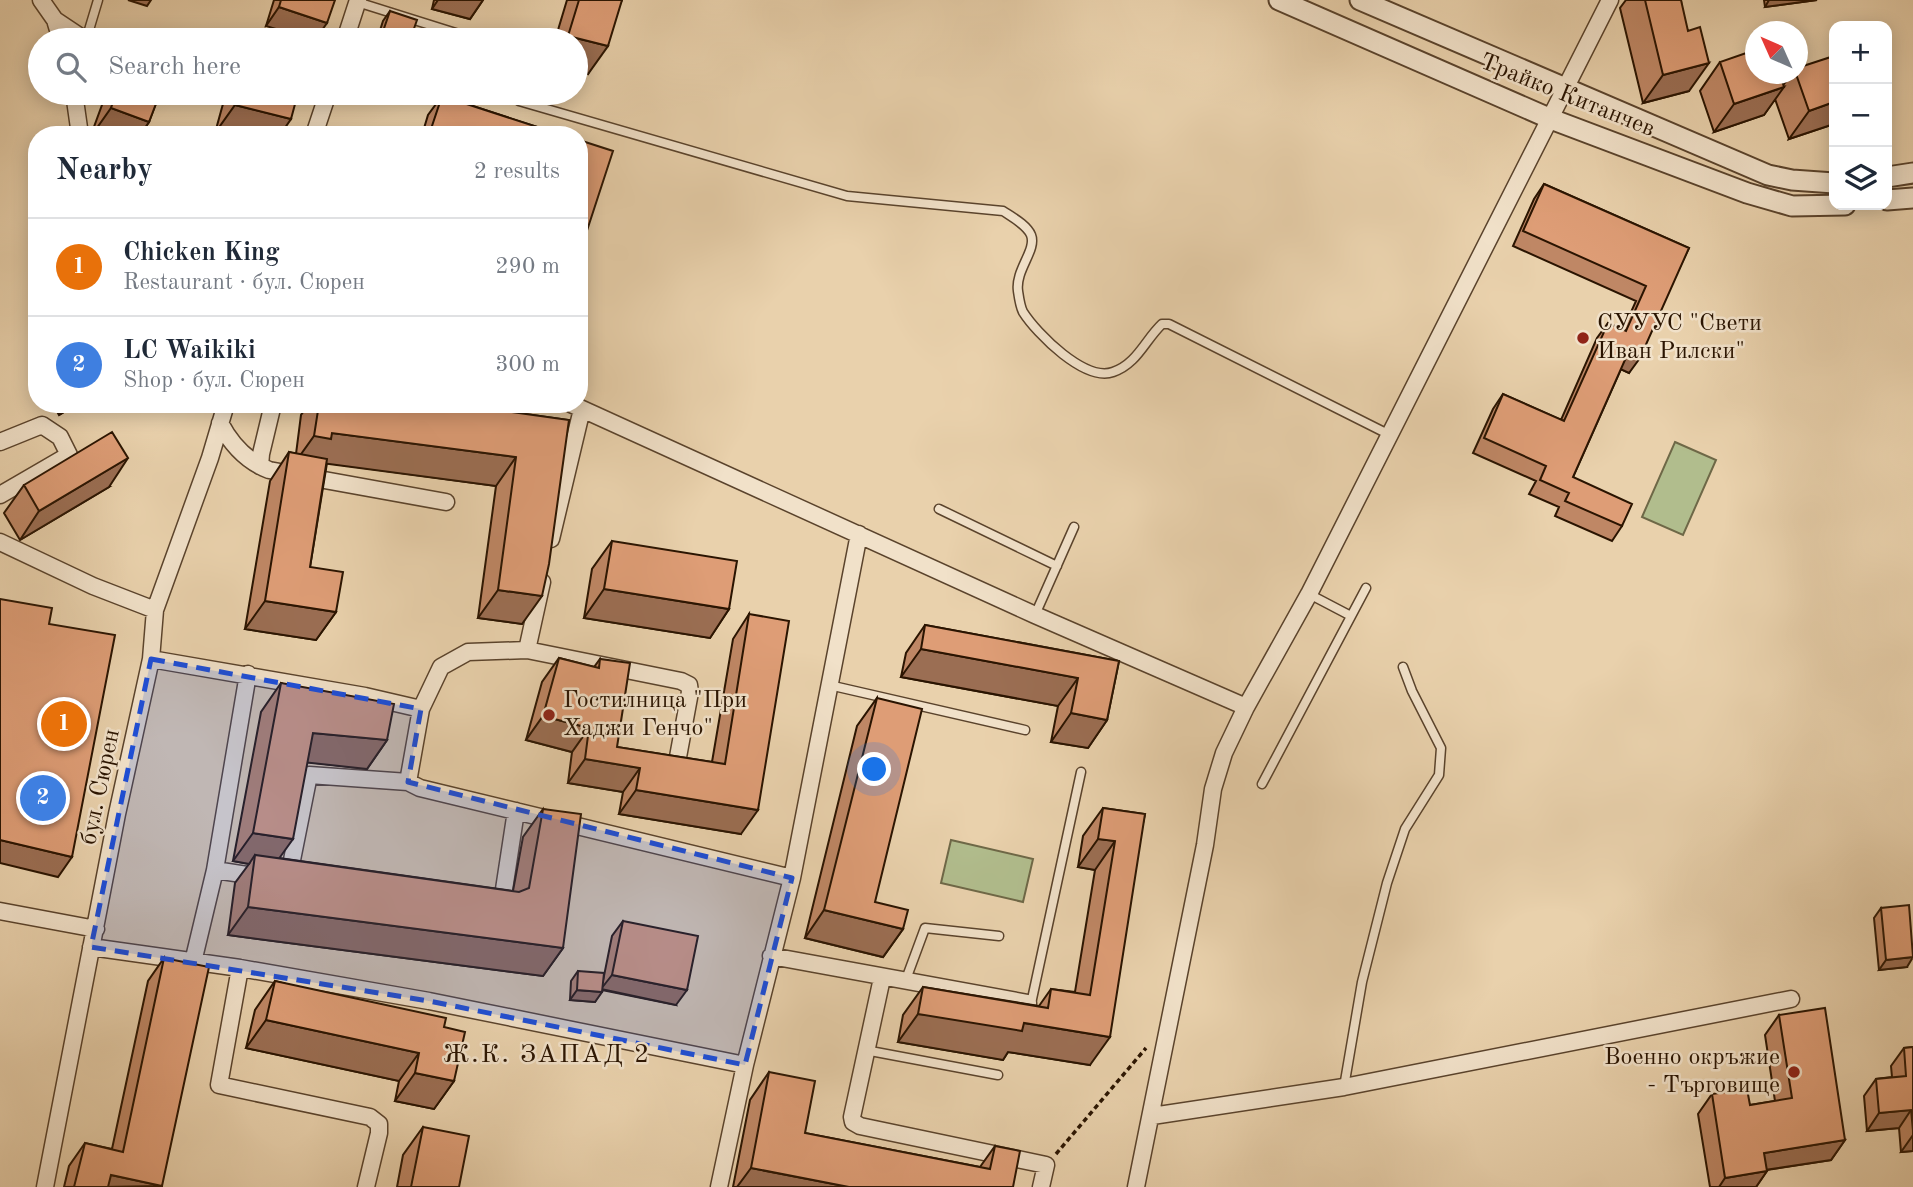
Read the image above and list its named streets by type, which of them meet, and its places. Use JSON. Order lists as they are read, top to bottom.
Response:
{
  "streets": {
    "street": ["Трайко Китанчев", "бул. Сюрен"]
  },
  "districts": ["Ж.К. ЗАПАД 2"],
  "places": ["СУУУС \"Свети Иван Рилски\"", "Гостилница \"При Хаджи Генчо\"", "Военно окръжие - Търговище"],
  "north": "top left",
  "page": {
    "map_buttons": ["+", "−"],
    "search": "Search here",
    "heading": ["Nearby", "2 results"],
    "list": [
      {
        "mark": "1",
        "name": "Chicken King",
        "note": "Restaurant · бул. Сюрен",
        "value": "290 m"
      },
      {
        "mark": "2",
        "name": "LC Waikiki",
        "note": "Shop · бул. Сюрен",
        "value": "300 m"
      }
    ],
    "pins": ["1", "2"]
  }
}
